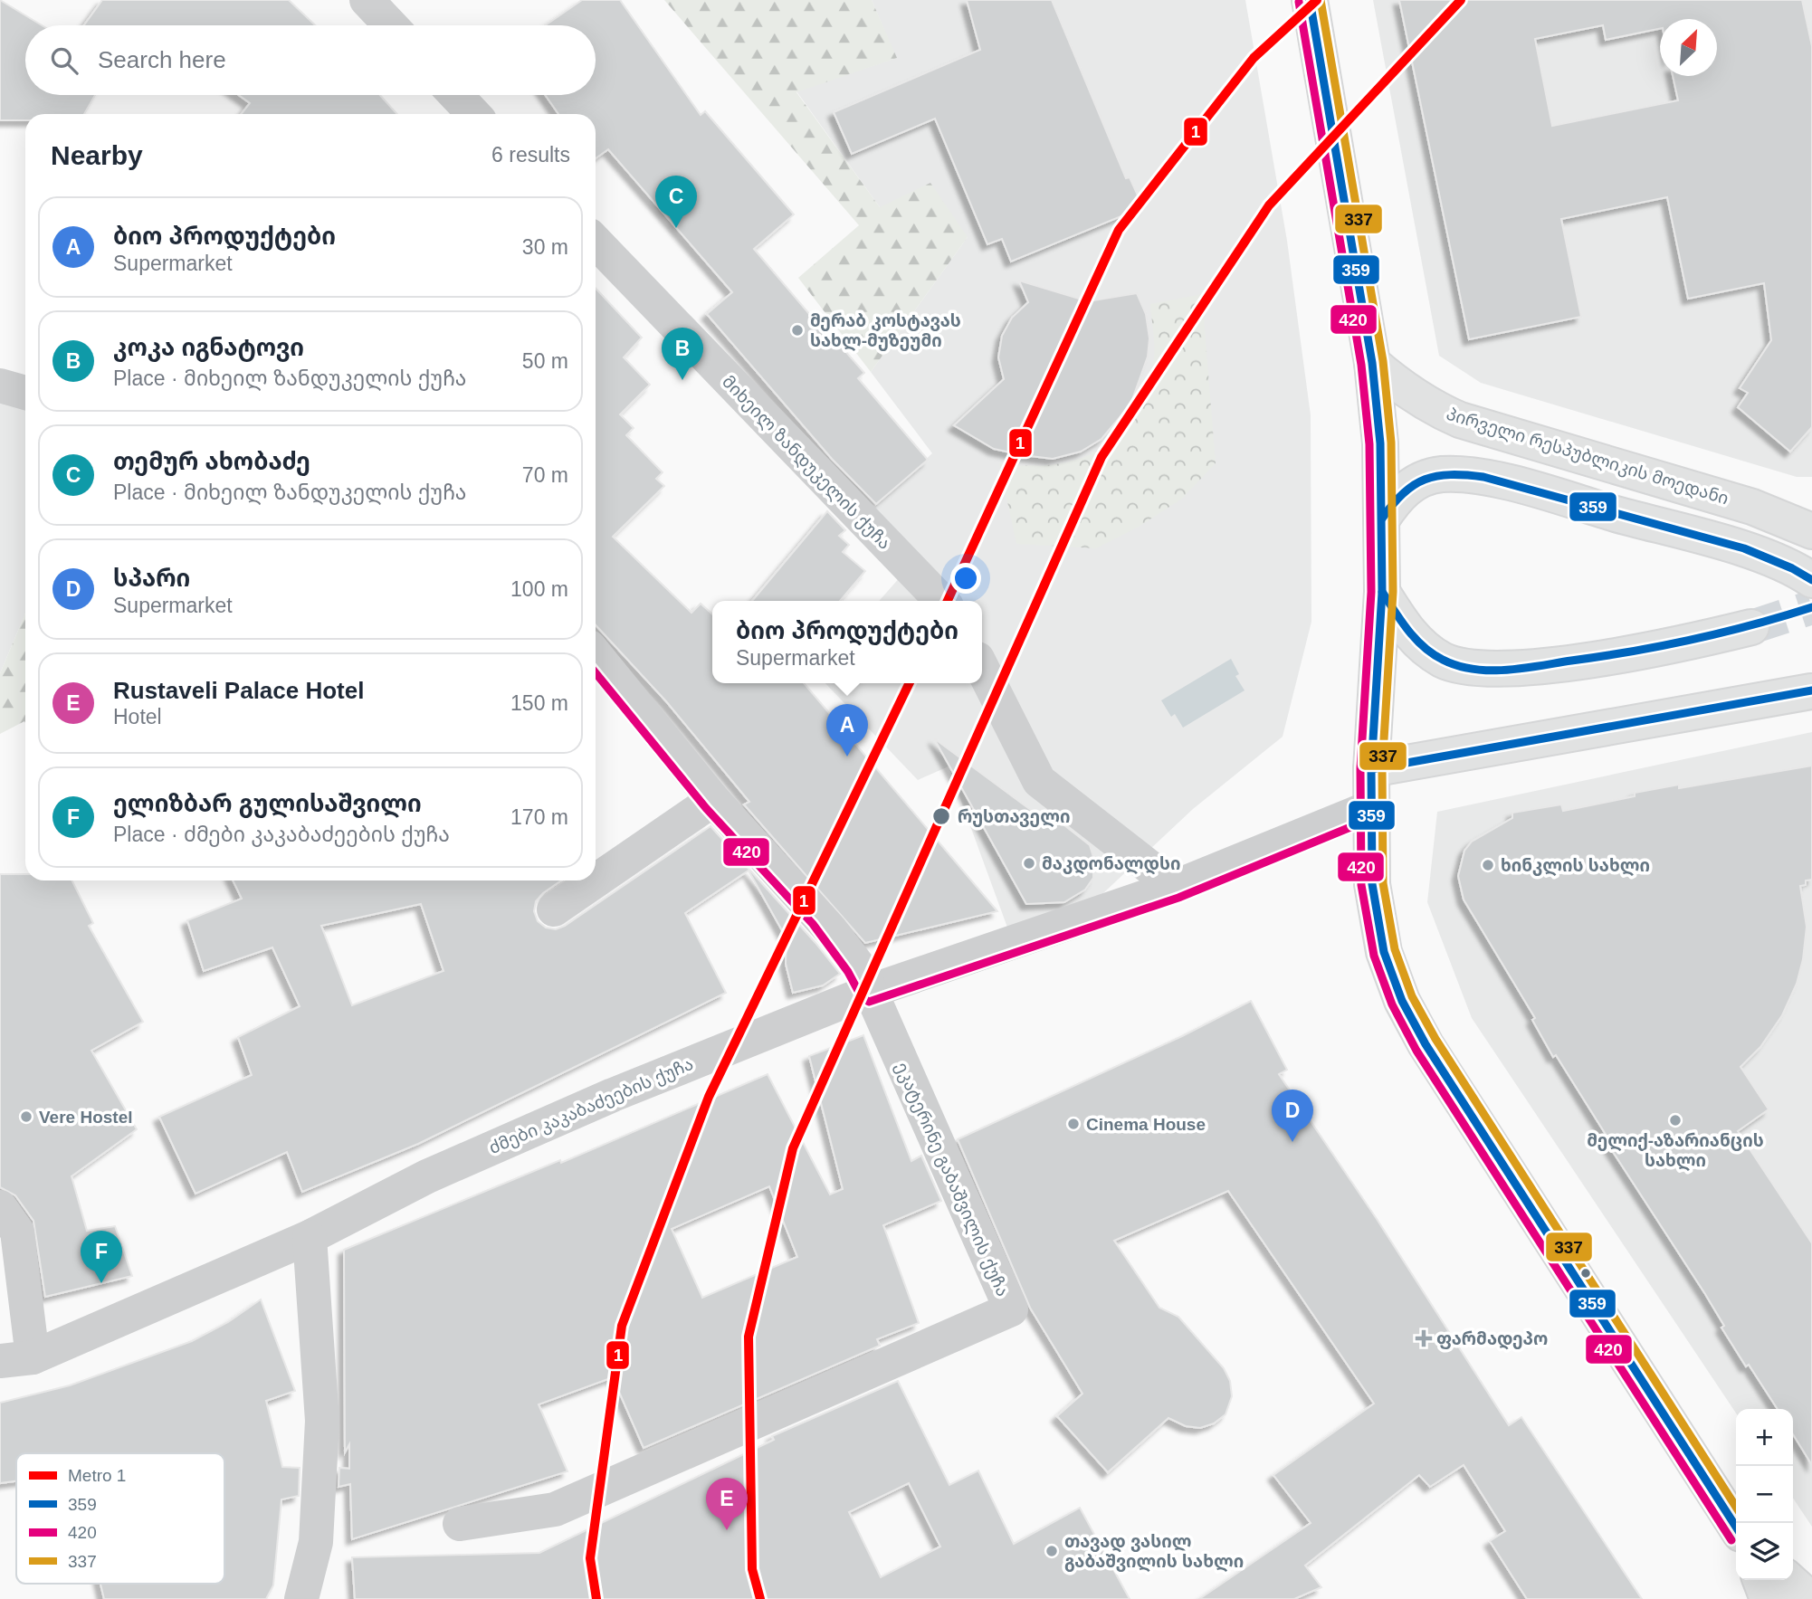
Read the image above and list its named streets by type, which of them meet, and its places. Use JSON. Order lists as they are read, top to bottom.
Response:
{
  "streets": {
    "main road": ["პირველი რესპუბლიკის მოედანი"],
    "street": ["მიხეილ ზანდუკელის ქუჩა", "ძმები კაკაბაძეების ქუჩა", "ეკატერინე გაბაშვილის ქუჩა"]
  },
  "crossings": [
    ["ძმები კაკაბაძეების ქუჩა", "ეკატერინე გაბაშვილის ქუჩა"]
  ],
  "places": {
    "other": [
      "მერაბ კოსტავას სახლ-მუზეუმი",
      "რუსთაველი",
      "მაკდონალდსი",
      "ხინკლის სახლი",
      "Vere Hostel",
      "მელიქ-აზარიანცის სახლი",
      "Cinema House",
      "თავად ვასილ გაბაშვილის სახლი"
    ],
    "health": ["ფარმადეპო"]
  },
  "lines": [
    "metro line 1",
    "transit line 359",
    "transit line 337",
    "transit line 420"
  ],
  "legend": [
    "Metro 1",
    "359",
    "420",
    "337"
  ],
  "north": "top right",
  "page": {
    "search": "Search here",
    "heading": ["Nearby", "6 results"],
    "pins": [
      "C",
      "B",
      "A",
      "D",
      "F",
      "E"
    ],
    "list": [
      {
        "mark": "A",
        "name": "ბიო პროდუქტები",
        "note": "Supermarket",
        "value": "30 m"
      },
      {
        "mark": "B",
        "name": "კოკა იგნატოვი",
        "note": "Place · მიხეილ ზანდუკელის ქუჩა",
        "value": "50 m"
      },
      {
        "mark": "C",
        "name": "თემურ ახობაძე",
        "note": "Place · მიხეილ ზანდუკელის ქუჩა",
        "value": "70 m"
      },
      {
        "mark": "D",
        "name": "სპარი",
        "note": "Supermarket",
        "value": "100 m"
      },
      {
        "mark": "E",
        "name": "Rustaveli Palace Hotel",
        "note": "Hotel",
        "value": "150 m"
      },
      {
        "mark": "F",
        "name": "ელიზბარ გულისაშვილი",
        "note": "Place · ძმები კაკაბაძეების ქუჩა",
        "value": "170 m"
      }
    ],
    "popup": ["ბიო პროდუქტები", "Supermarket"],
    "map_buttons": ["+", "−"]
  }
}
